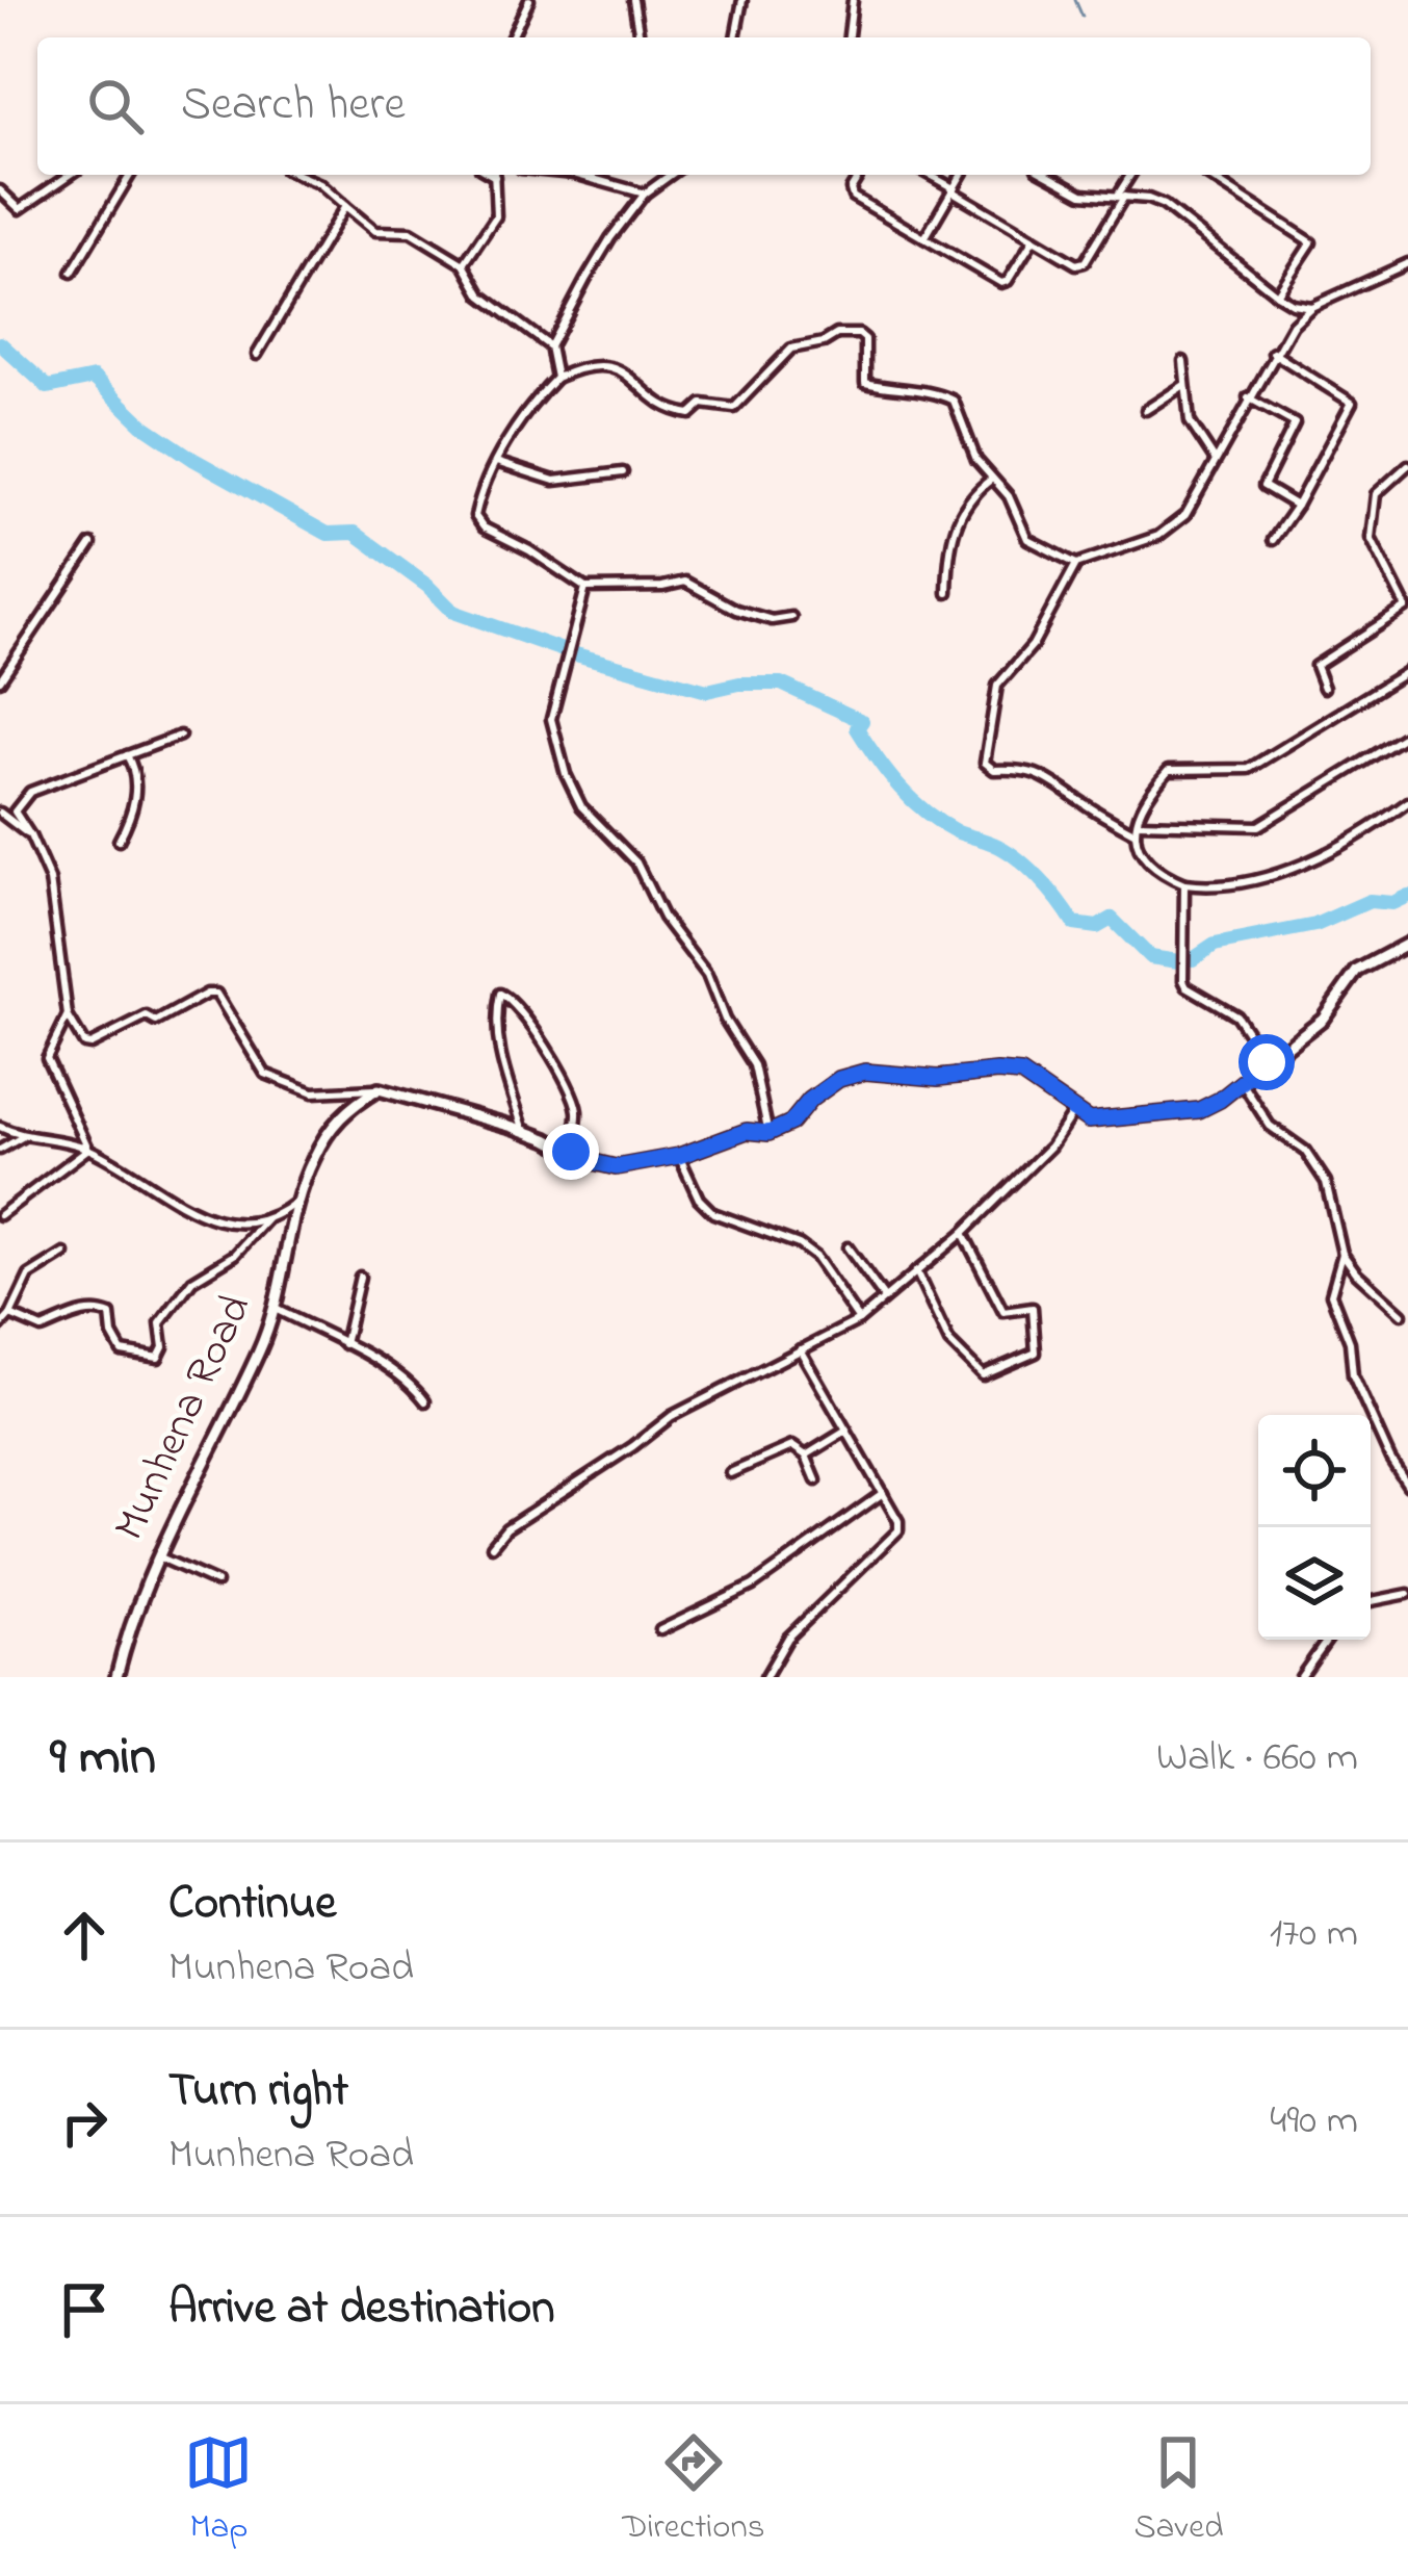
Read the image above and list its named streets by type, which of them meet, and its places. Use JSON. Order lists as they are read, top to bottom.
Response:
{
  "streets": {
    "street": ["Munhena Road"]
  },
  "page": {
    "search": "Search here",
    "heading": ["9 min", "Walk · 660 m"],
    "list": [
      ["Continue", "Munhena Road", "170 m"],
      ["Turn right", "Munhena Road", "490 m"],
      "Arrive at destination"
    ],
    "nav": ["Map", "Directions", "Saved"]
  }
}
